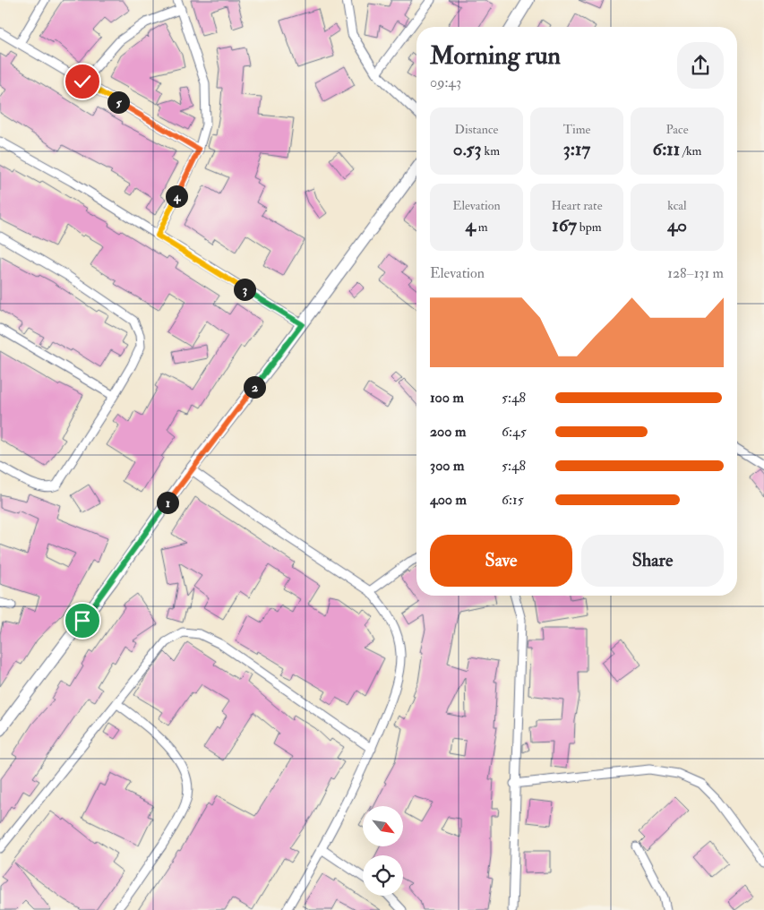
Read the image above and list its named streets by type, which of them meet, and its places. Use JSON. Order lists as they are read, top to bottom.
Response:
{
  "north": "bottom right",
  "page": {
    "heading": ["Morning run", "09:43"],
    "pins": [
      "5",
      "4",
      "3",
      "2",
      "1"
    ],
    "stats": [
      ["Distance", "0.53 km"],
      ["Time", "3:17"],
      ["Pace", "6:11 /km"],
      ["Elevation", "4 m"],
      ["Heart rate", "167 bpm"],
      ["kcal", "40"]
    ],
    "chart": ["Elevation", "128–131 m"],
    "list": [
      {
        "name": "100 m",
        "note": "5:48"
      },
      {
        "name": "200 m",
        "note": "6:45"
      },
      {
        "name": "300 m",
        "note": "5:48"
      },
      {
        "name": "400 m",
        "note": "6:15"
      }
    ],
    "buttons": ["Save", "Share"]
  }
}
